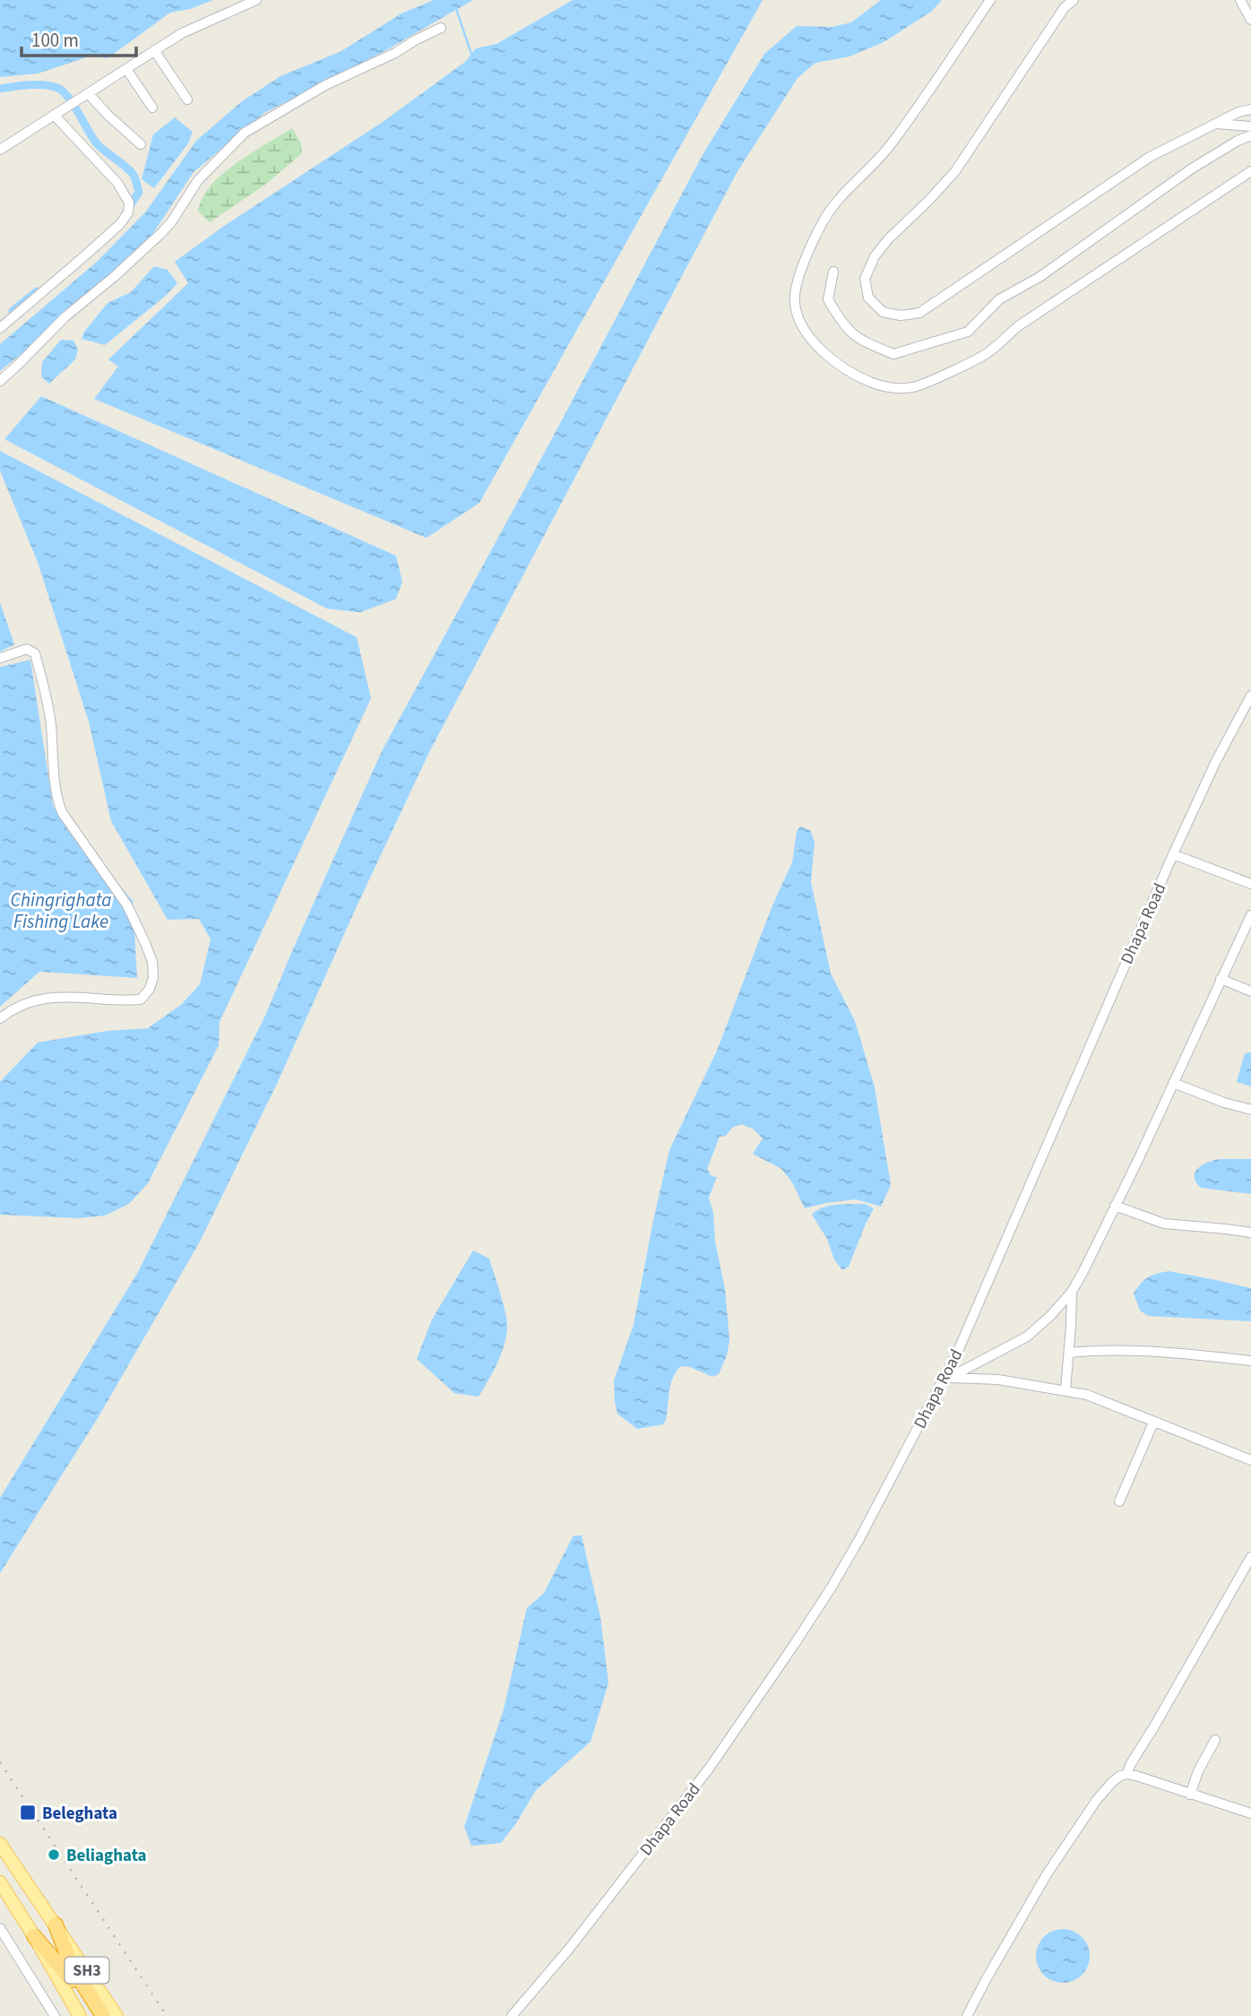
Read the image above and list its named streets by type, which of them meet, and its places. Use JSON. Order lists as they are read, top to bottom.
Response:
{
  "streets": {
    "main road": ["SH3"],
    "street": ["Dhapa Road"]
  },
  "water": ["Chingrighata Fishing Lake"],
  "places": {
    "transit": ["Beleghata"],
    "other": ["Beliaghata"]
  },
  "scale_bar": "100 m"
}
